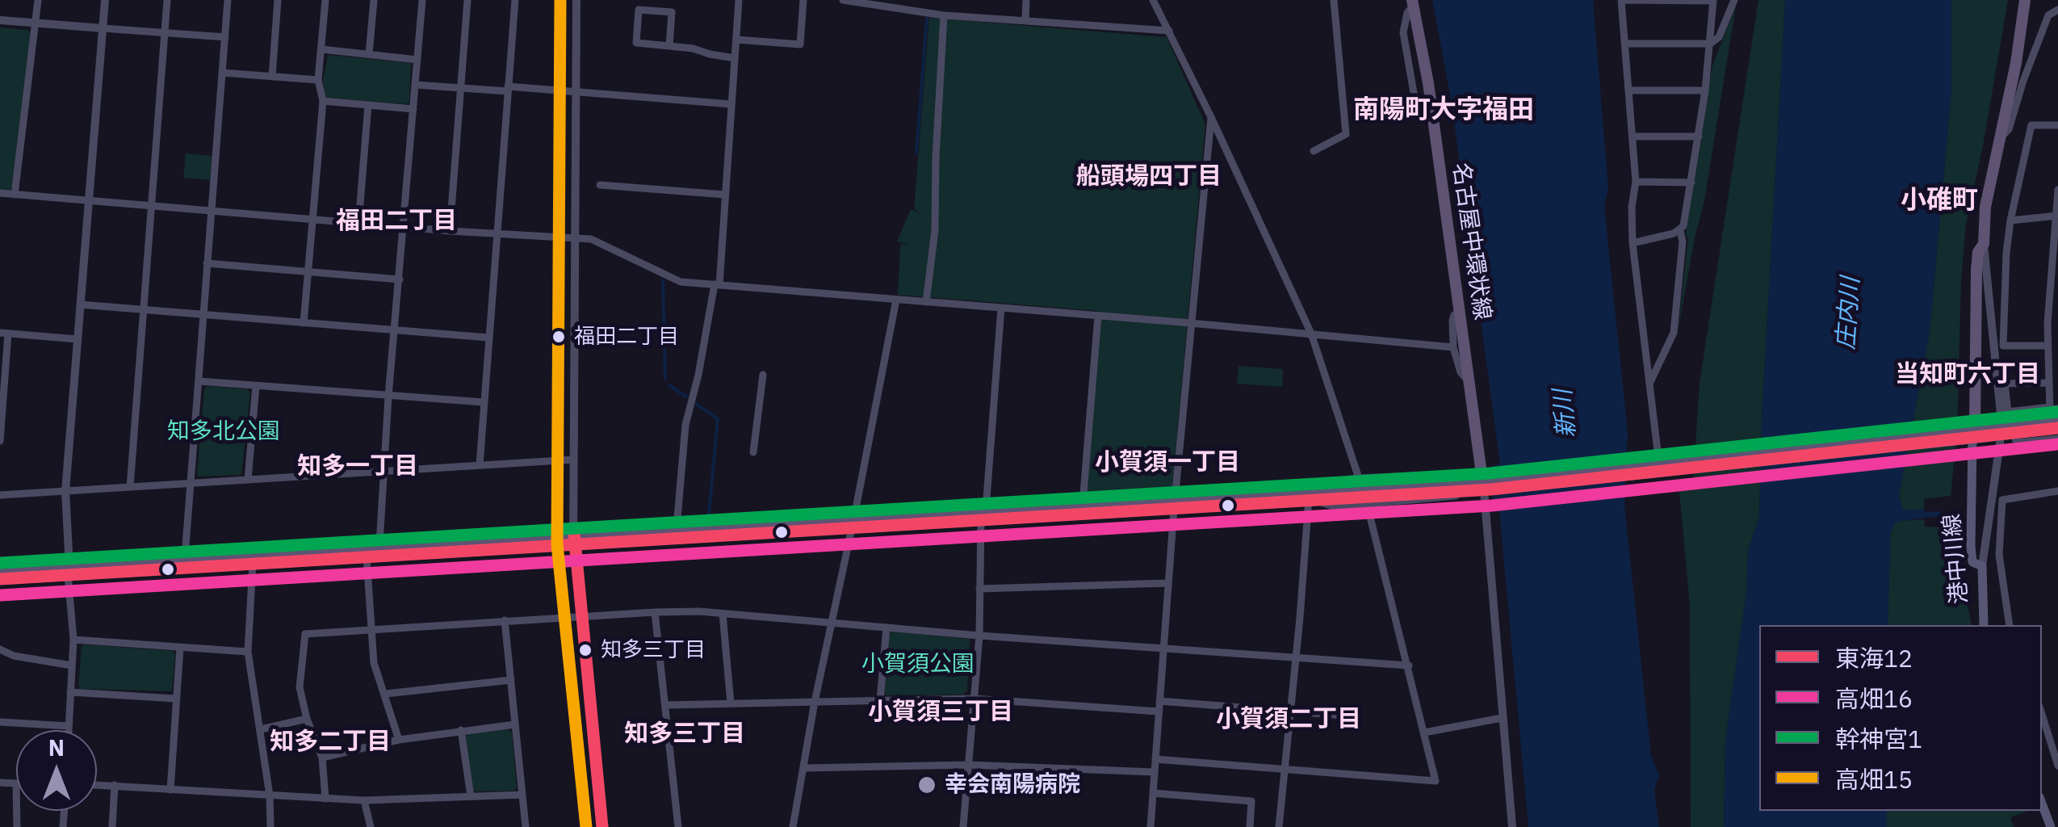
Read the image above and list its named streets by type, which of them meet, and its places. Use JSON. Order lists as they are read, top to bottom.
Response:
{
  "streets": {
    "main road": ["名古屋中環状線", "港中川線"]
  },
  "districts": [
    "南陽町大字福田",
    "船頭場四丁目",
    "小碓町",
    "福田二丁目",
    "当知町六丁目",
    "小賀須一丁目",
    "知多一丁目",
    "小賀須三丁目",
    "小賀須二丁目",
    "知多三丁目",
    "知多二丁目"
  ],
  "water": ["庄内川", "新川"],
  "parks": ["知多北公園", "小賀須公園"],
  "places": ["福田二丁目", "知多三丁目", "幸会南陽病院"],
  "lines": [
    "transit line 高畑15",
    "transit line 幹神宮1",
    "transit line 東海12",
    "transit line 高畑16"
  ],
  "legend": [
    "東海12",
    "高畑16",
    "幹神宮1",
    "高畑15"
  ],
  "north": "top"
}
